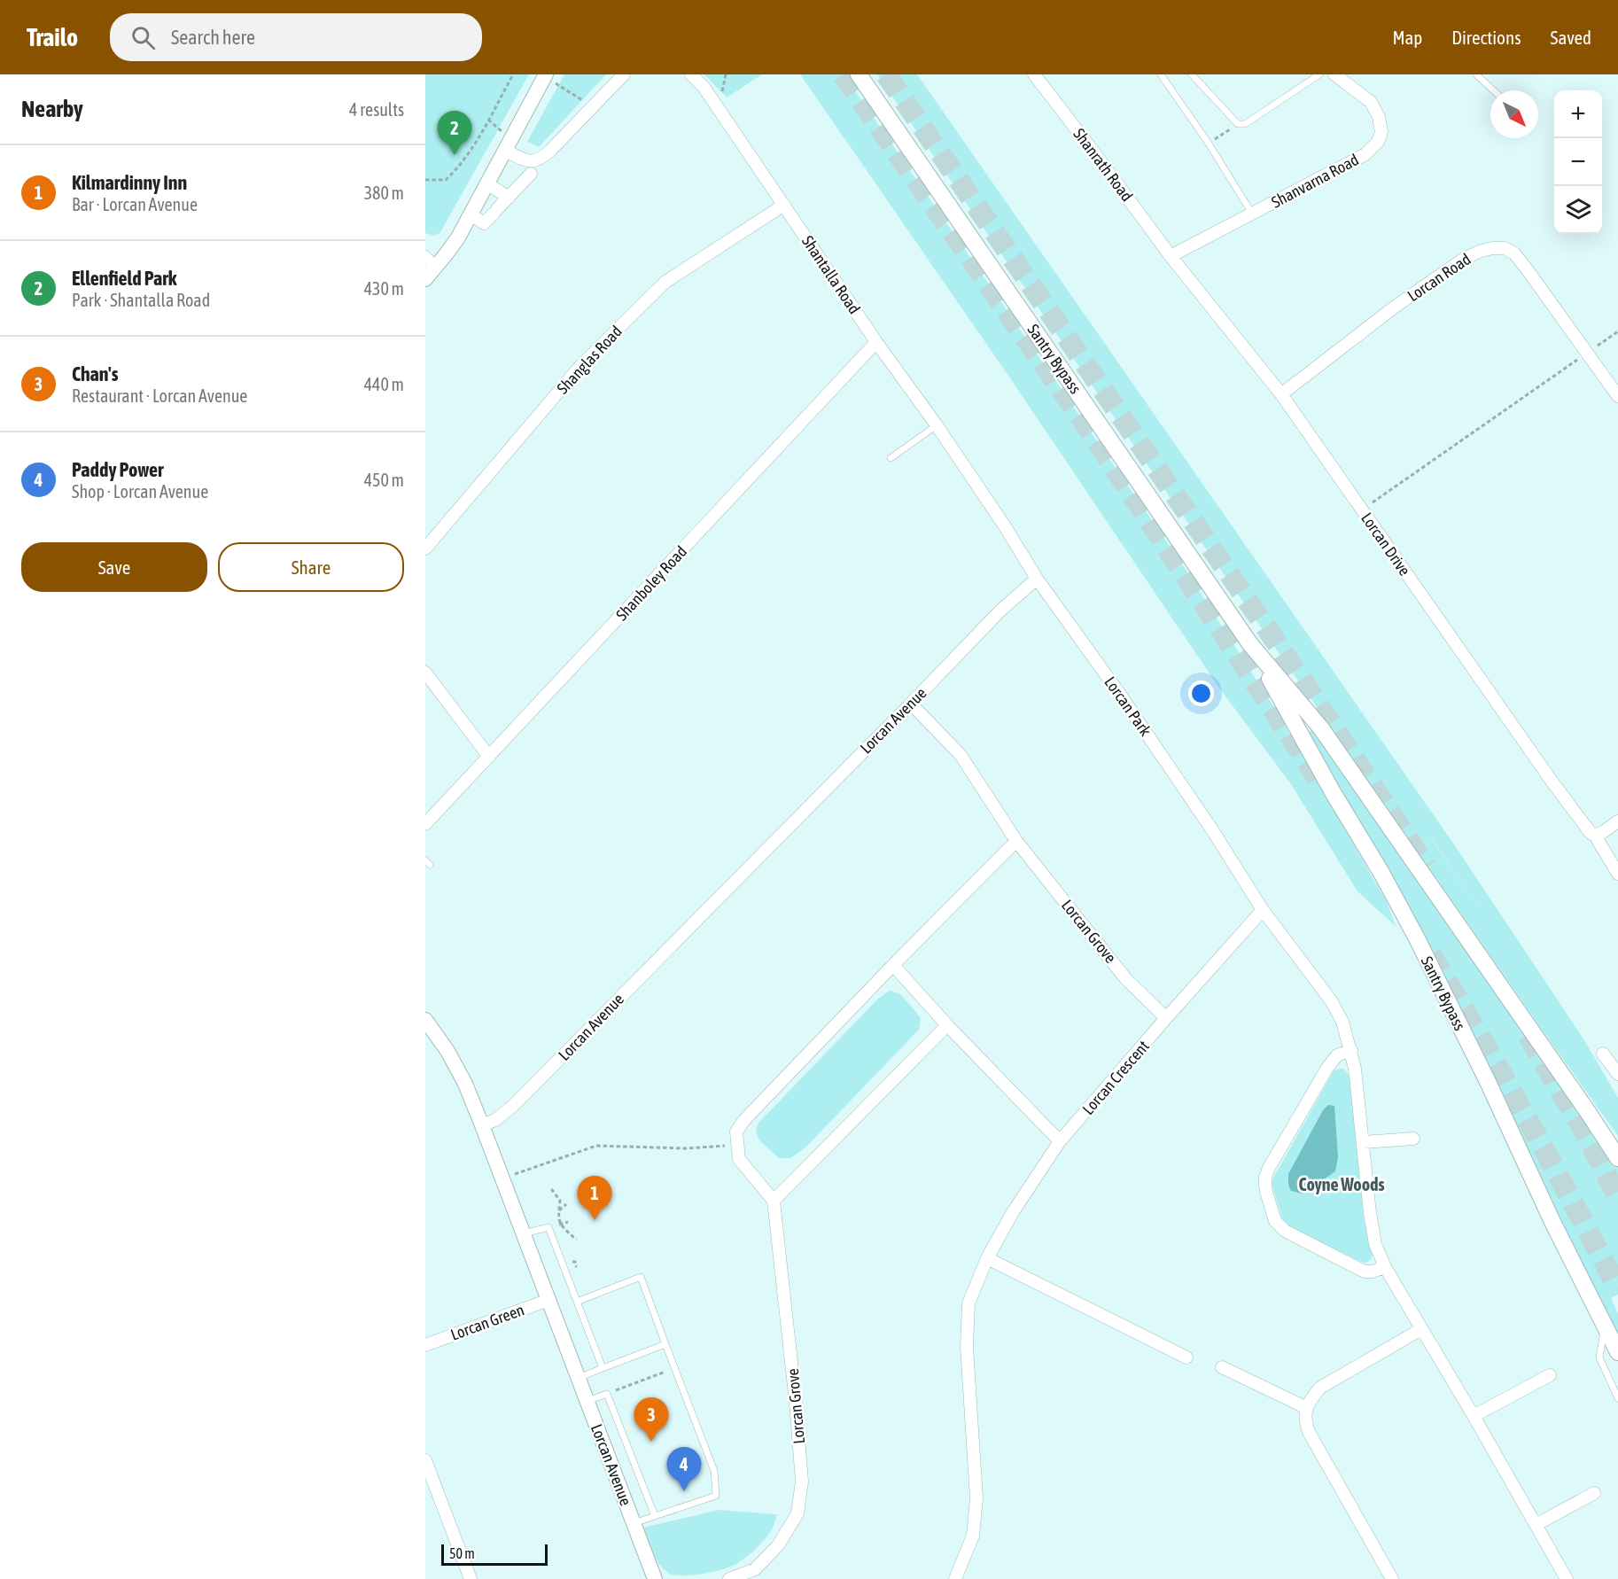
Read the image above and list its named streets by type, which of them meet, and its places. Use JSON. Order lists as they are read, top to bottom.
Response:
{
  "streets": {
    "main road": ["Santry Bypass"],
    "street": [
      "Shanrath Road",
      "Shanvarna Road",
      "Shantalla Road",
      "Lorcan Road",
      "Shanglas Road",
      "Lorcan Drive",
      "Shanboley Road",
      "Lorcan Park",
      "Lorcan Avenue",
      "Lorcan Grove",
      "Lorcan Crescent",
      "Lorcan Green"
    ]
  },
  "crossings": [
    ["Shanrath Road", "Shanvarna Road"],
    ["Shanrath Road", "Lorcan Drive"],
    ["Shanvarna Road", "Lorcan Drive"],
    ["Shantalla Road", "Shanglas Road"],
    ["Shantalla Road", "Shanboley Road"],
    ["Shantalla Road", "Lorcan Park"],
    ["Lorcan Road", "Lorcan Drive"],
    ["Lorcan Park", "Lorcan Avenue"],
    ["Lorcan Park", "Lorcan Crescent"],
    ["Lorcan Avenue", "Lorcan Grove"],
    ["Lorcan Avenue", "Lorcan Green"],
    ["Lorcan Grove", "Lorcan Crescent"]
  ],
  "districts": ["Coyne Woods"],
  "scale_bar": "50 m",
  "north": "bottom right",
  "page": {
    "header": "Trailo",
    "search": "Search here",
    "nav": ["Map", "Directions", "Saved"],
    "heading": ["Nearby", "4 results"],
    "map_buttons": ["+", "−"],
    "pins": [
      "2",
      "1",
      "3",
      "4"
    ],
    "list": [
      {
        "mark": "1",
        "name": "Kilmardinny Inn",
        "note": "Bar · Lorcan Avenue",
        "value": "380 m"
      },
      {
        "mark": "2",
        "name": "Ellenfield Park",
        "note": "Park · Shantalla Road",
        "value": "430 m"
      },
      {
        "mark": "3",
        "name": "Chan's",
        "note": "Restaurant · Lorcan Avenue",
        "value": "440 m"
      },
      {
        "mark": "4",
        "name": "Paddy Power",
        "note": "Shop · Lorcan Avenue",
        "value": "450 m"
      }
    ],
    "buttons": ["Save", "Share"],
    "scale": "50 m"
  }
}
